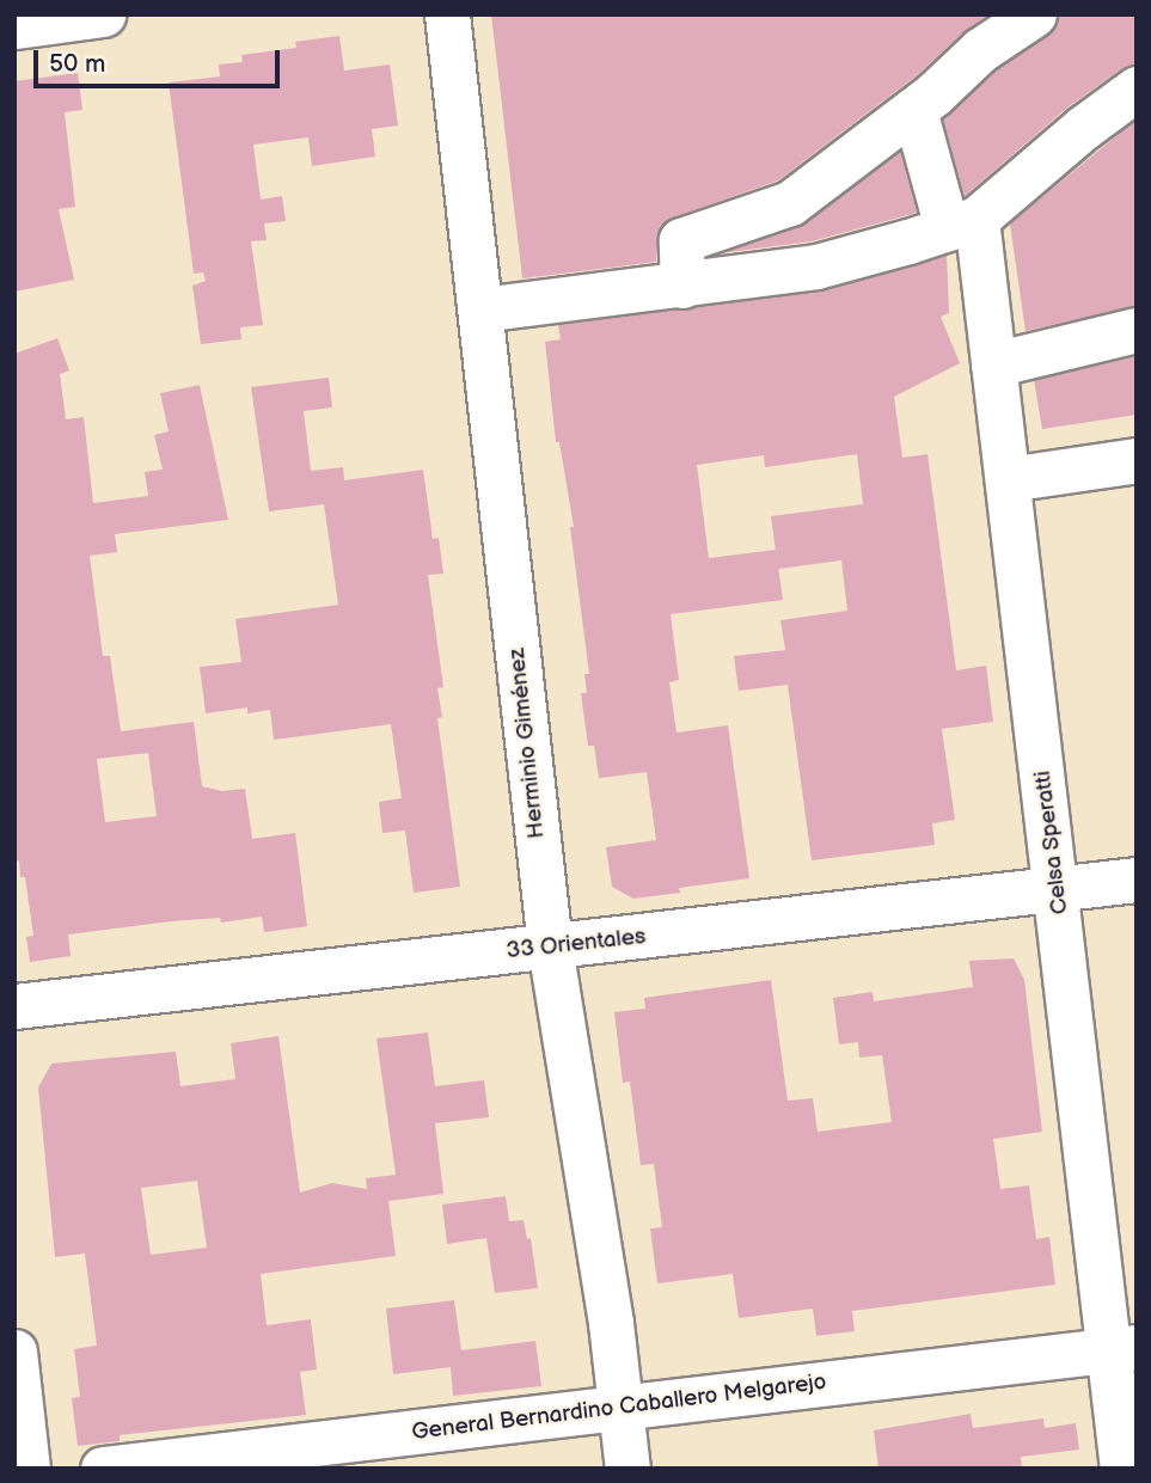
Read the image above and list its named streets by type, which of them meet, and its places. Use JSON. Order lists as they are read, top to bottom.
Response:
{
  "streets": {
    "street": [
      "Herminio Giménez",
      "Celsa Speratti",
      "33 Orientales",
      "General Bernardino Caballero Melgarejo"
    ]
  },
  "crossings": [
    ["Herminio Giménez", "33 Orientales"],
    ["Herminio Giménez", "General Bernardino Caballero Melgarejo"],
    ["Celsa Speratti", "33 Orientales"],
    ["Celsa Speratti", "General Bernardino Caballero Melgarejo"]
  ],
  "scale_bar": "50 m"
}
